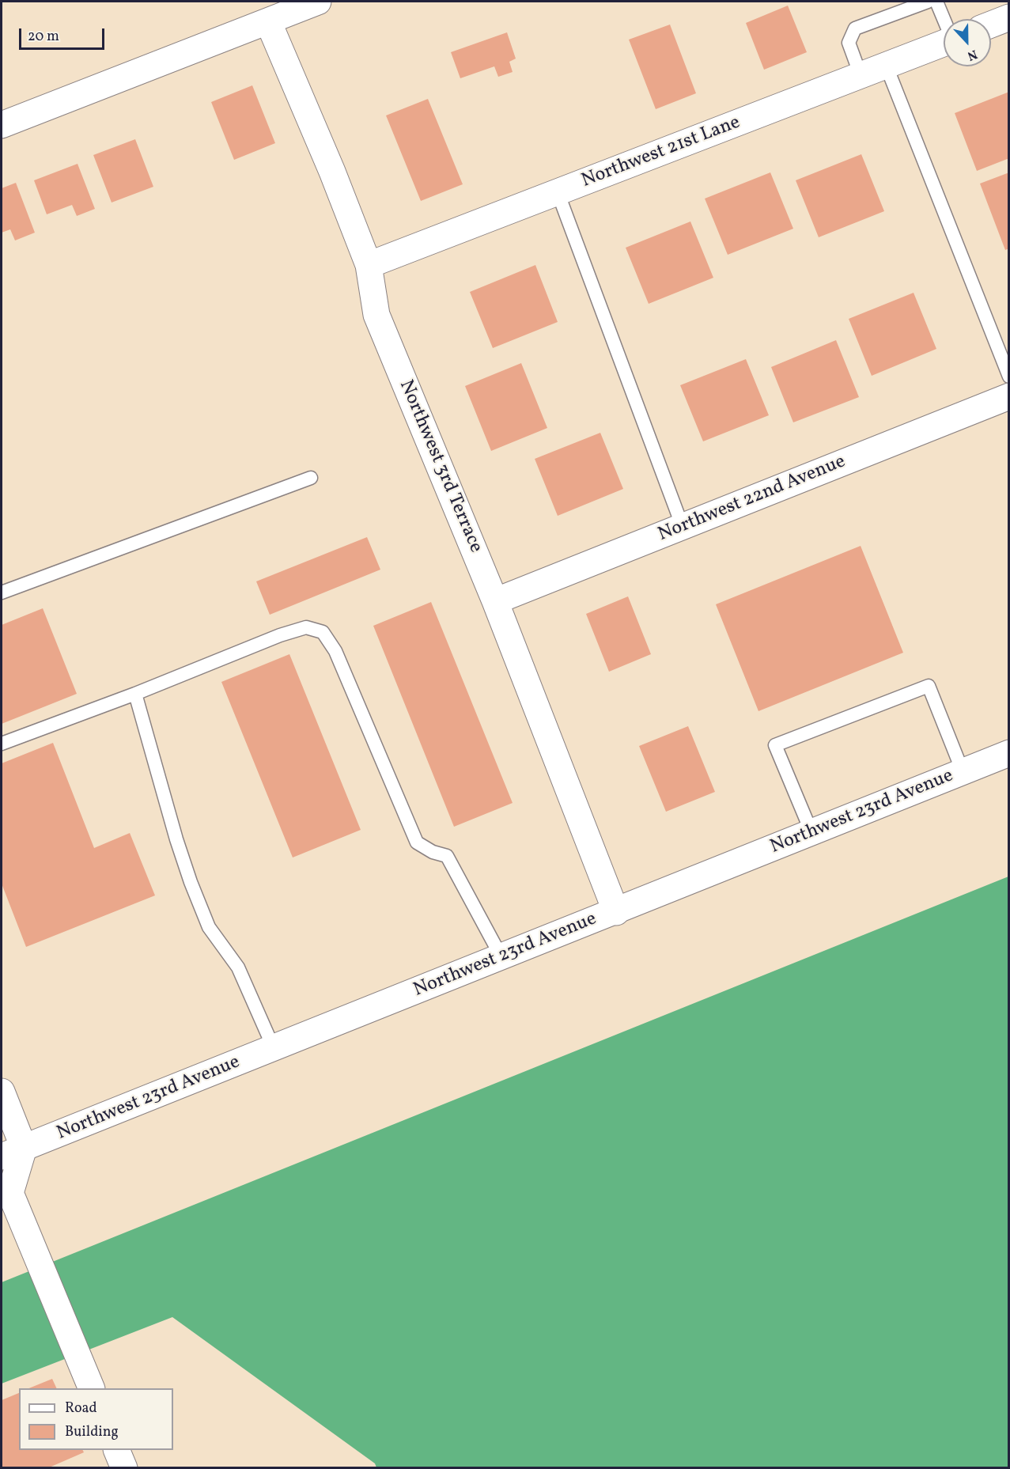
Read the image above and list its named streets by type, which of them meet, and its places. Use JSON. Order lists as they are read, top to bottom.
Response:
{
  "streets": {
    "street": [
      "Northwest 21st Lane",
      "Northwest 3rd Terrace",
      "Northwest 22nd Avenue",
      "Northwest 23rd Avenue"
    ]
  },
  "crossings": [
    ["Northwest 21st Lane", "Northwest 3rd Terrace"],
    ["Northwest 3rd Terrace", "Northwest 22nd Avenue"],
    ["Northwest 3rd Terrace", "Northwest 23rd Avenue"]
  ],
  "legend": ["Road", "Building"],
  "scale_bar": "20 m",
  "north": "bottom"
}
